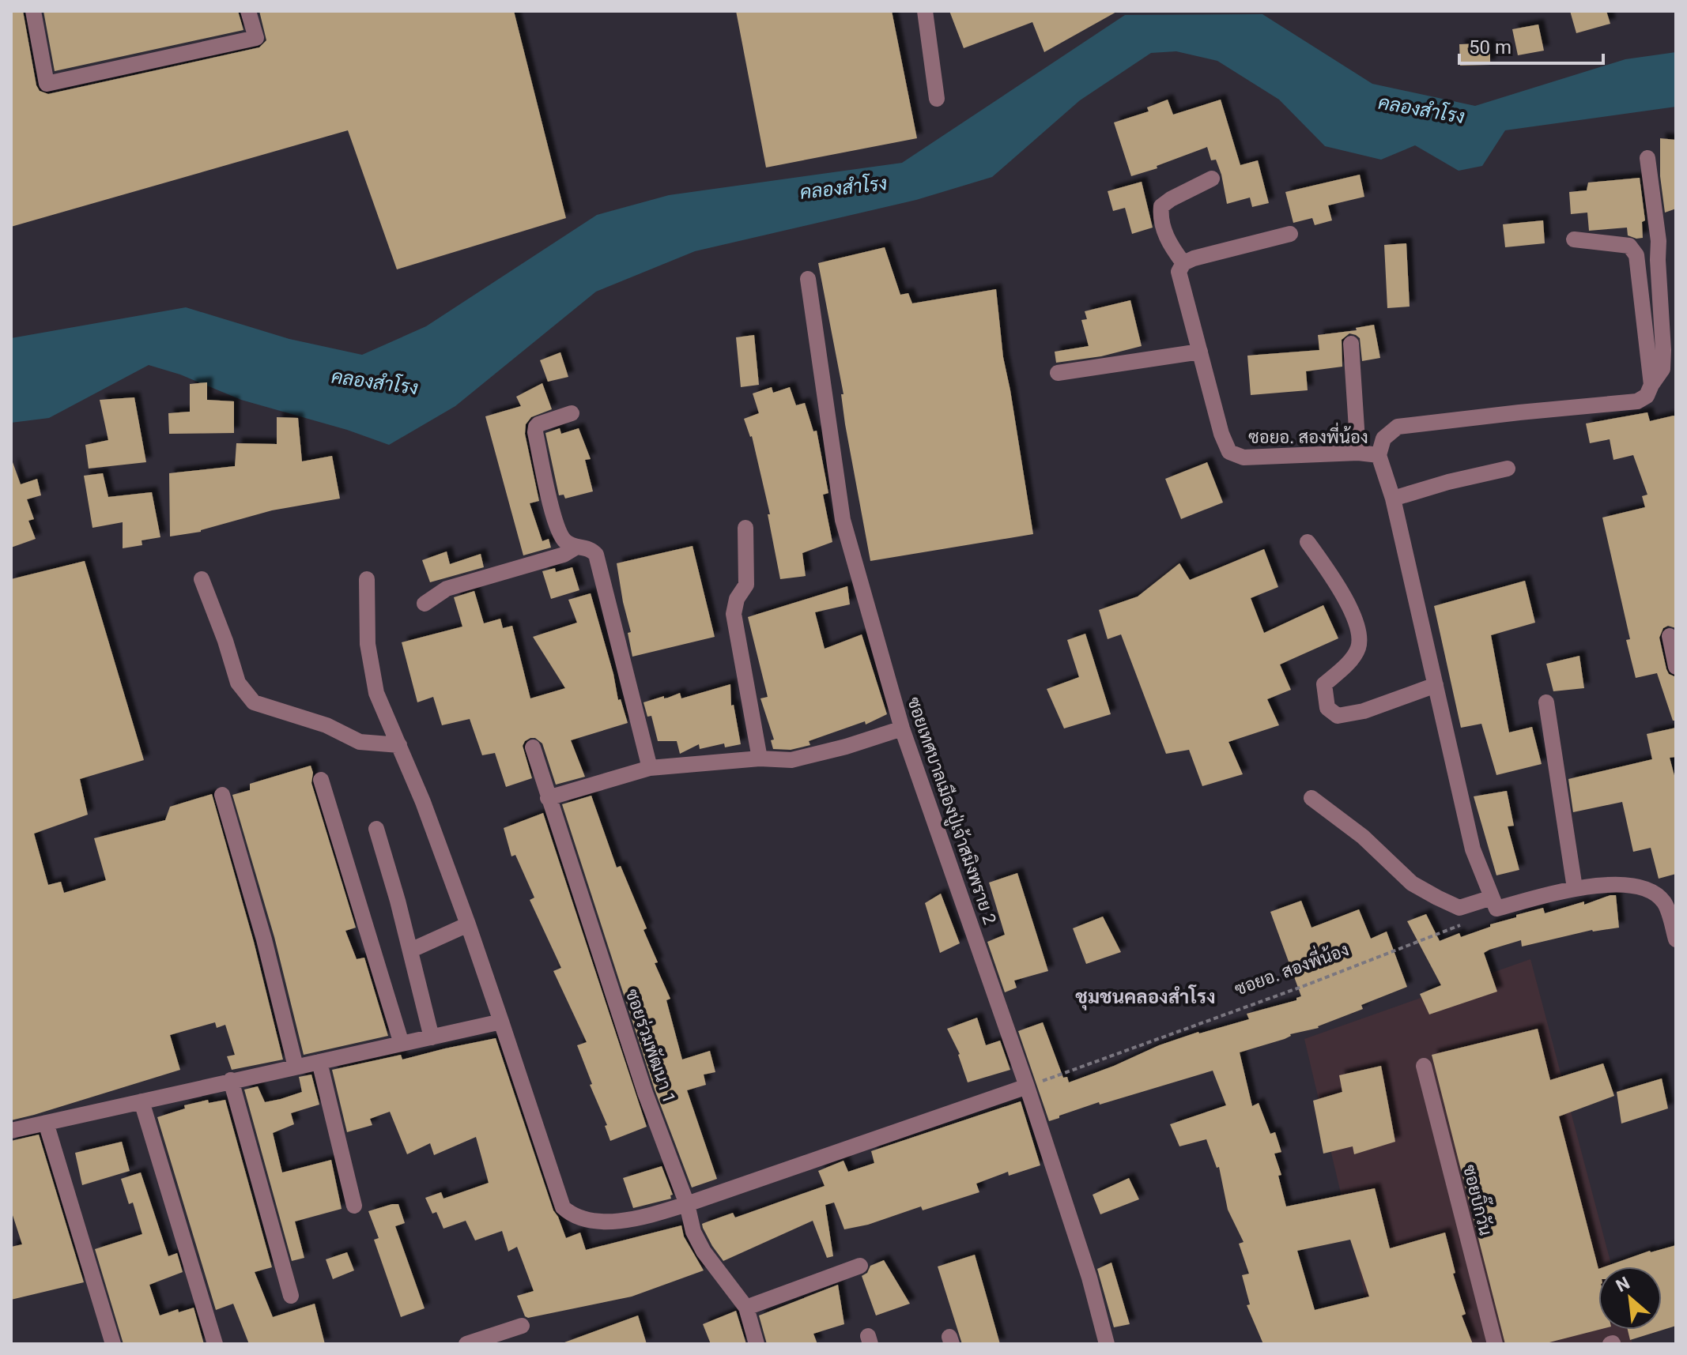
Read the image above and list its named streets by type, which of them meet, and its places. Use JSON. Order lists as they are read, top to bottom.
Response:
{
  "streets": {
    "street": [
      "ซอยอ. สองพี่น้อง",
      "ซอยเทศบาลเมืองปู่เจ้าสมิงพราย 2",
      "ซอยร่วมพัฒนา 1",
      "ซอยบิ๊กวัน"
    ]
  },
  "crossings": [
    ["ซอยอ. สองพี่น้อง", "ซอยเทศบาลเมืองปู่เจ้าสมิงพราย 2"]
  ],
  "districts": ["ชุมชนคลองสำโรง"],
  "water": ["คลองสำโรง"],
  "scale_bar": "50 m",
  "north": "top left"
}
